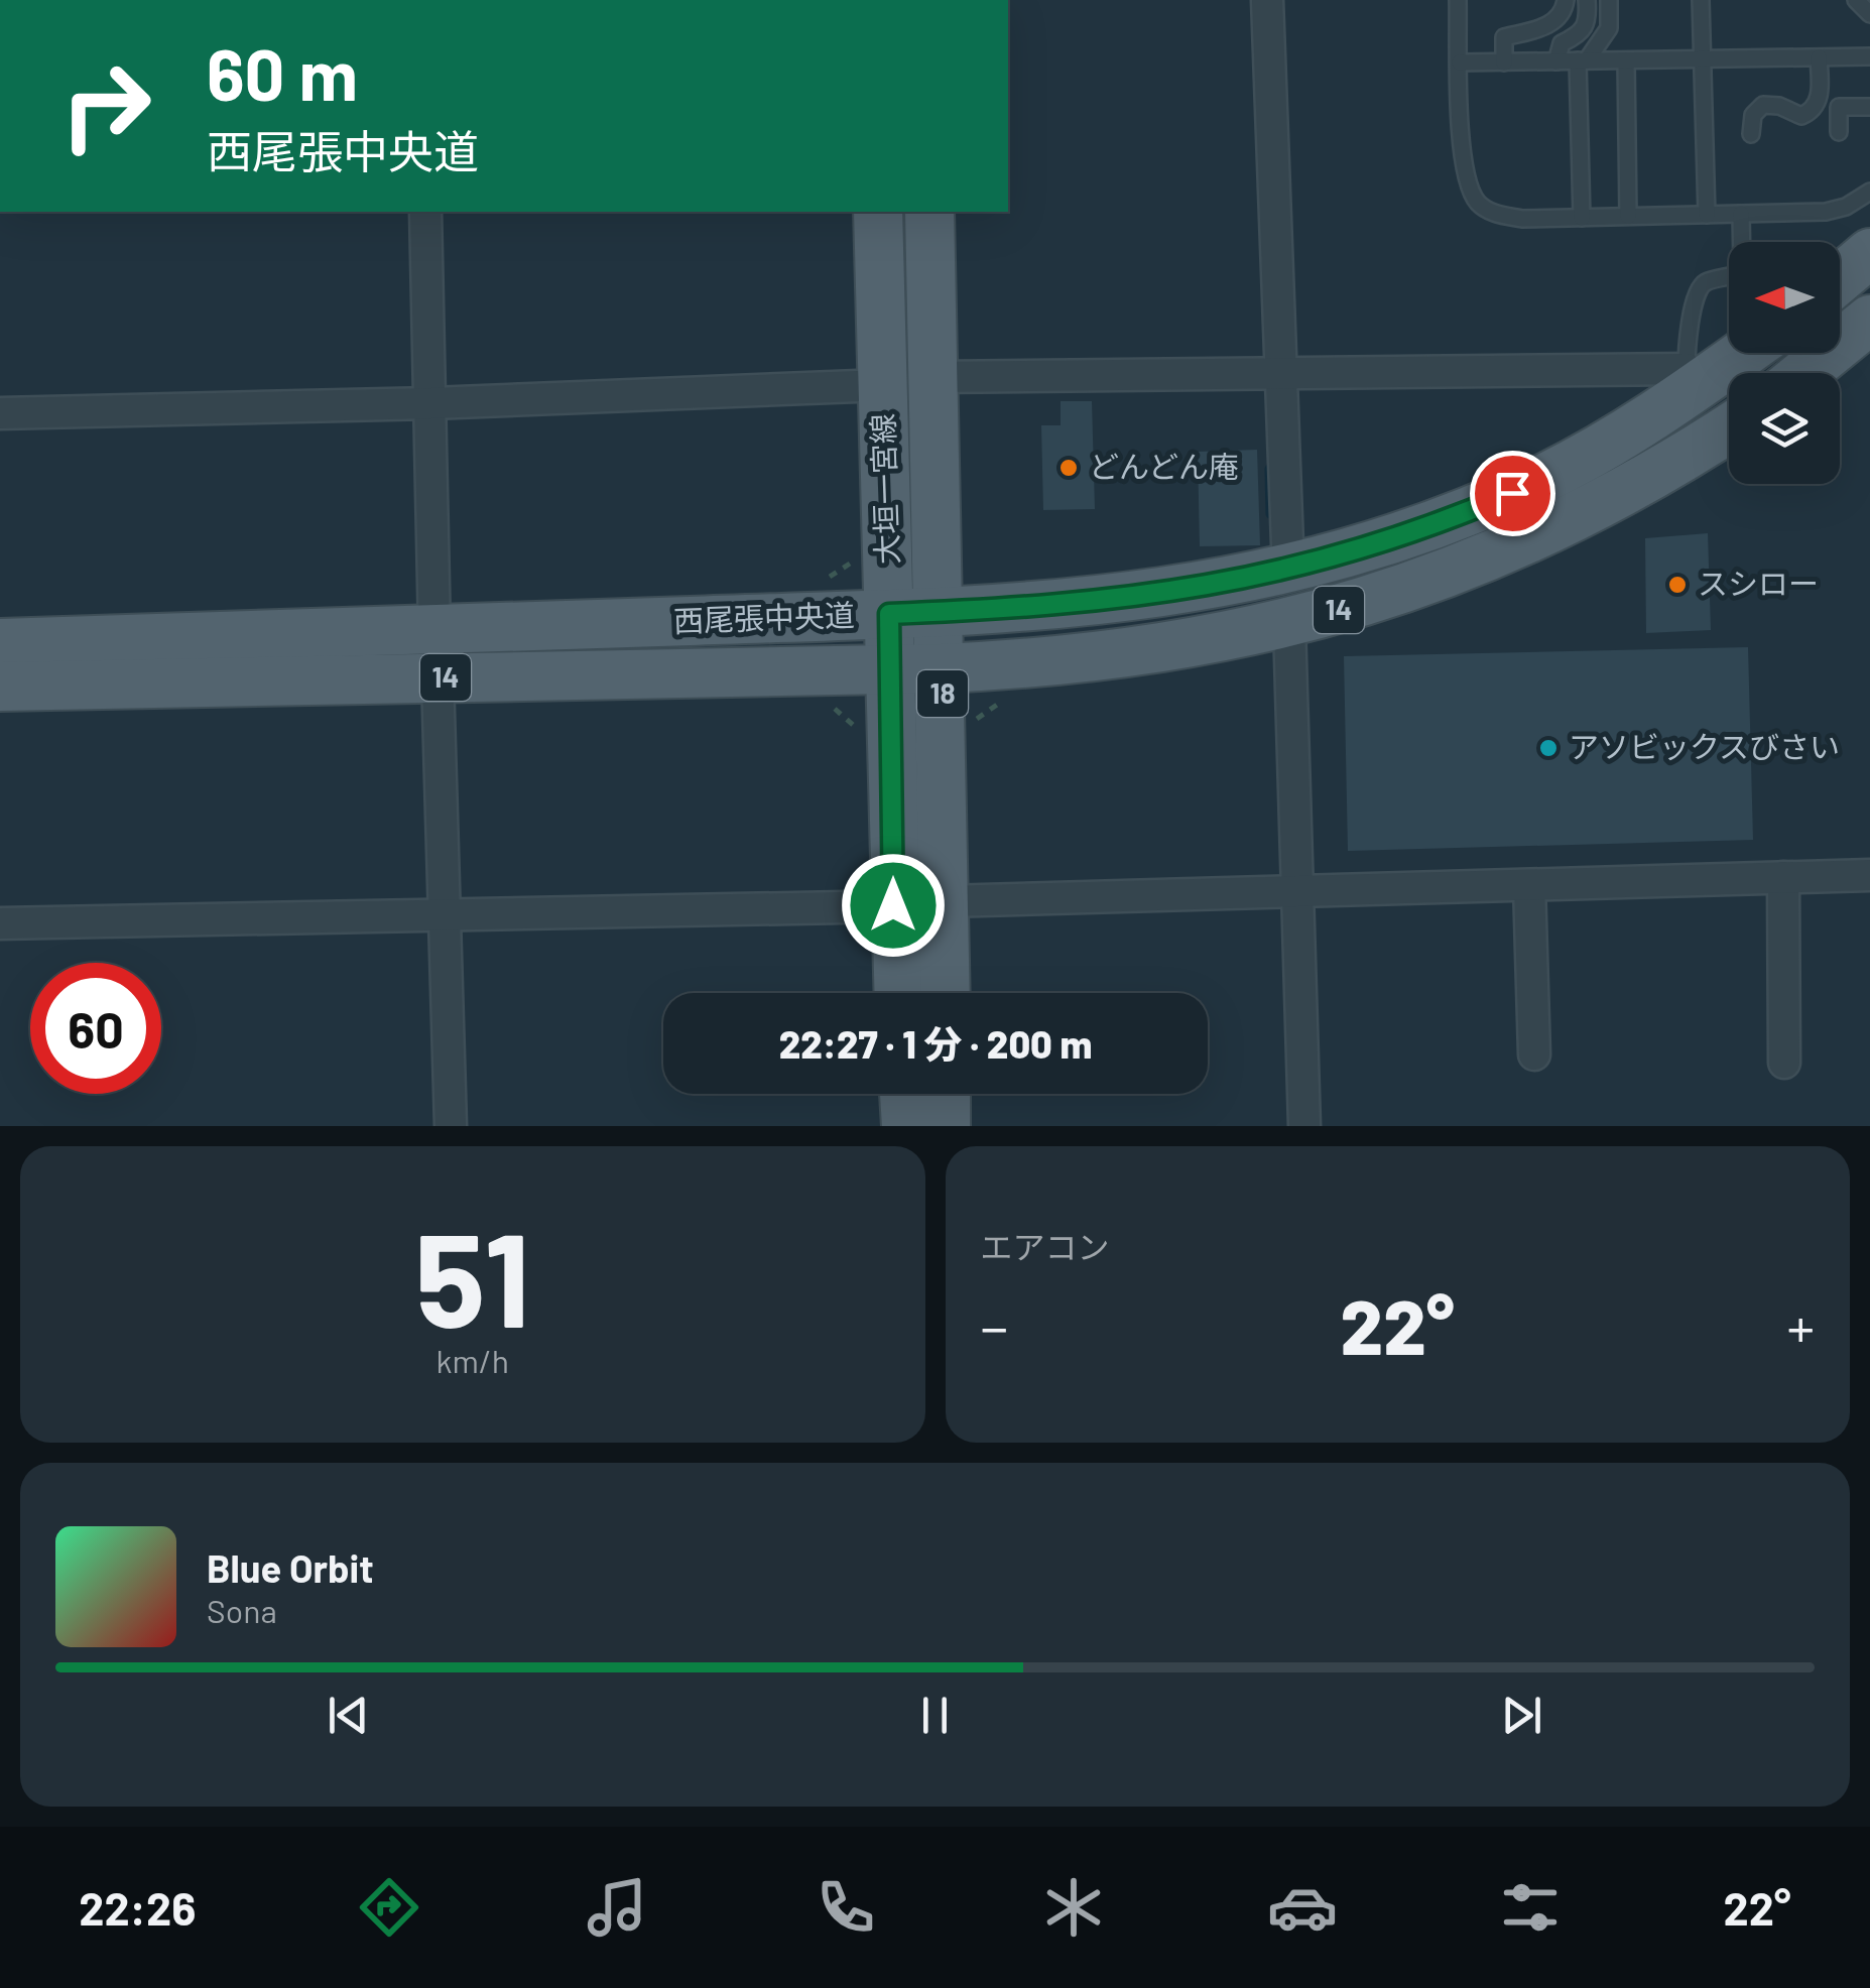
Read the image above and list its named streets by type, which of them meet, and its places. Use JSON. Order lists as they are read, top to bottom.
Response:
{
  "streets": {
    "main road": [
      "大垣一宮線",
      "14",
      "西尾張中央道",
      "18"
    ]
  },
  "crossings": [
    ["大垣一宮線", "西尾張中央道"]
  ],
  "places": ["どんどん庵", "スシロー", "アソビックスびさい"],
  "north": "left",
  "page": {
    "turn": ["60 m", "西尾張中央道"],
    "limit": "60",
    "trip": "22:27 · 1 分 · 200 m",
    "tile": [
      ["51", "km/h"],
      "エアコン"
    ],
    "heat": ["−", "22°", "+"],
    "song": ["Blue Orbit", "Sona"],
    "tabs": ["22:26", "22°"]
  }
}
